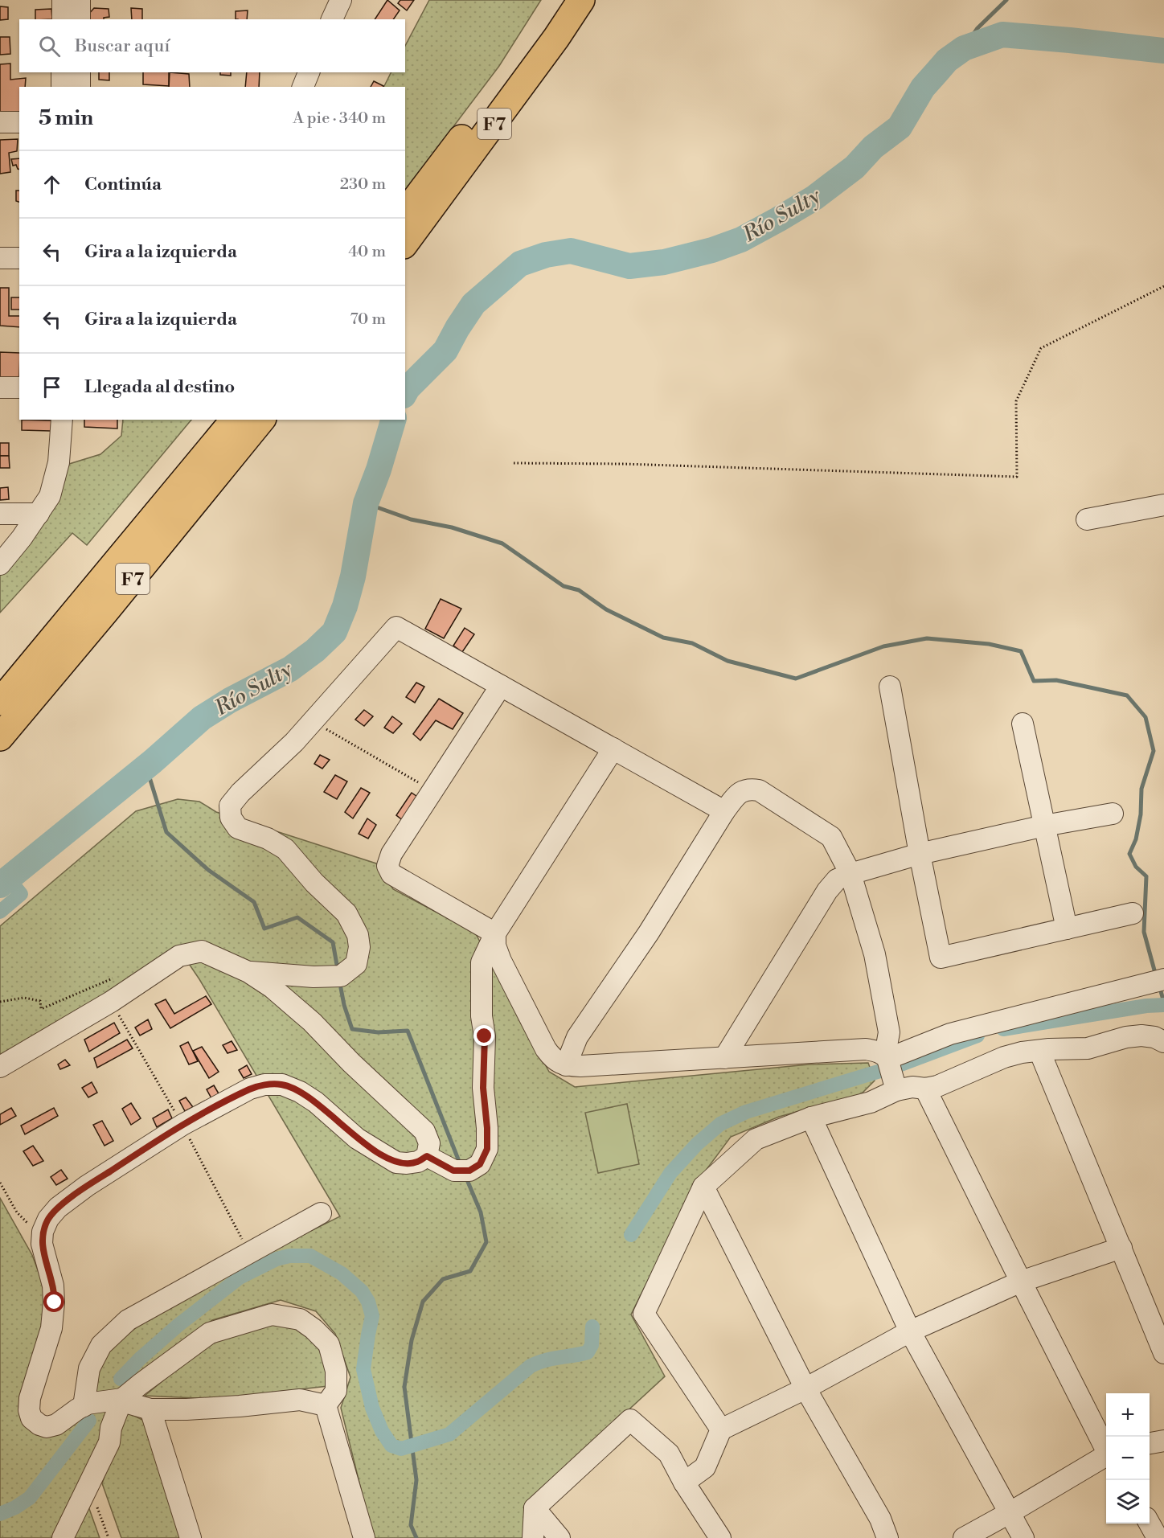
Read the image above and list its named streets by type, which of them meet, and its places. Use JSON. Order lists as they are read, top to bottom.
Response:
{
  "streets": {
    "highway": ["F7"]
  },
  "water": ["Río Sulty"],
  "page": {
    "search": "Buscar aquí",
    "heading": ["5 min", "A pie · 340 m"],
    "list": [
      ["Continúa", "230 m"],
      ["Gira a la izquierda", "40 m"],
      ["Gira a la izquierda", "70 m"],
      "Llegada al destino"
    ],
    "map_buttons": ["+", "−"]
  }
}
